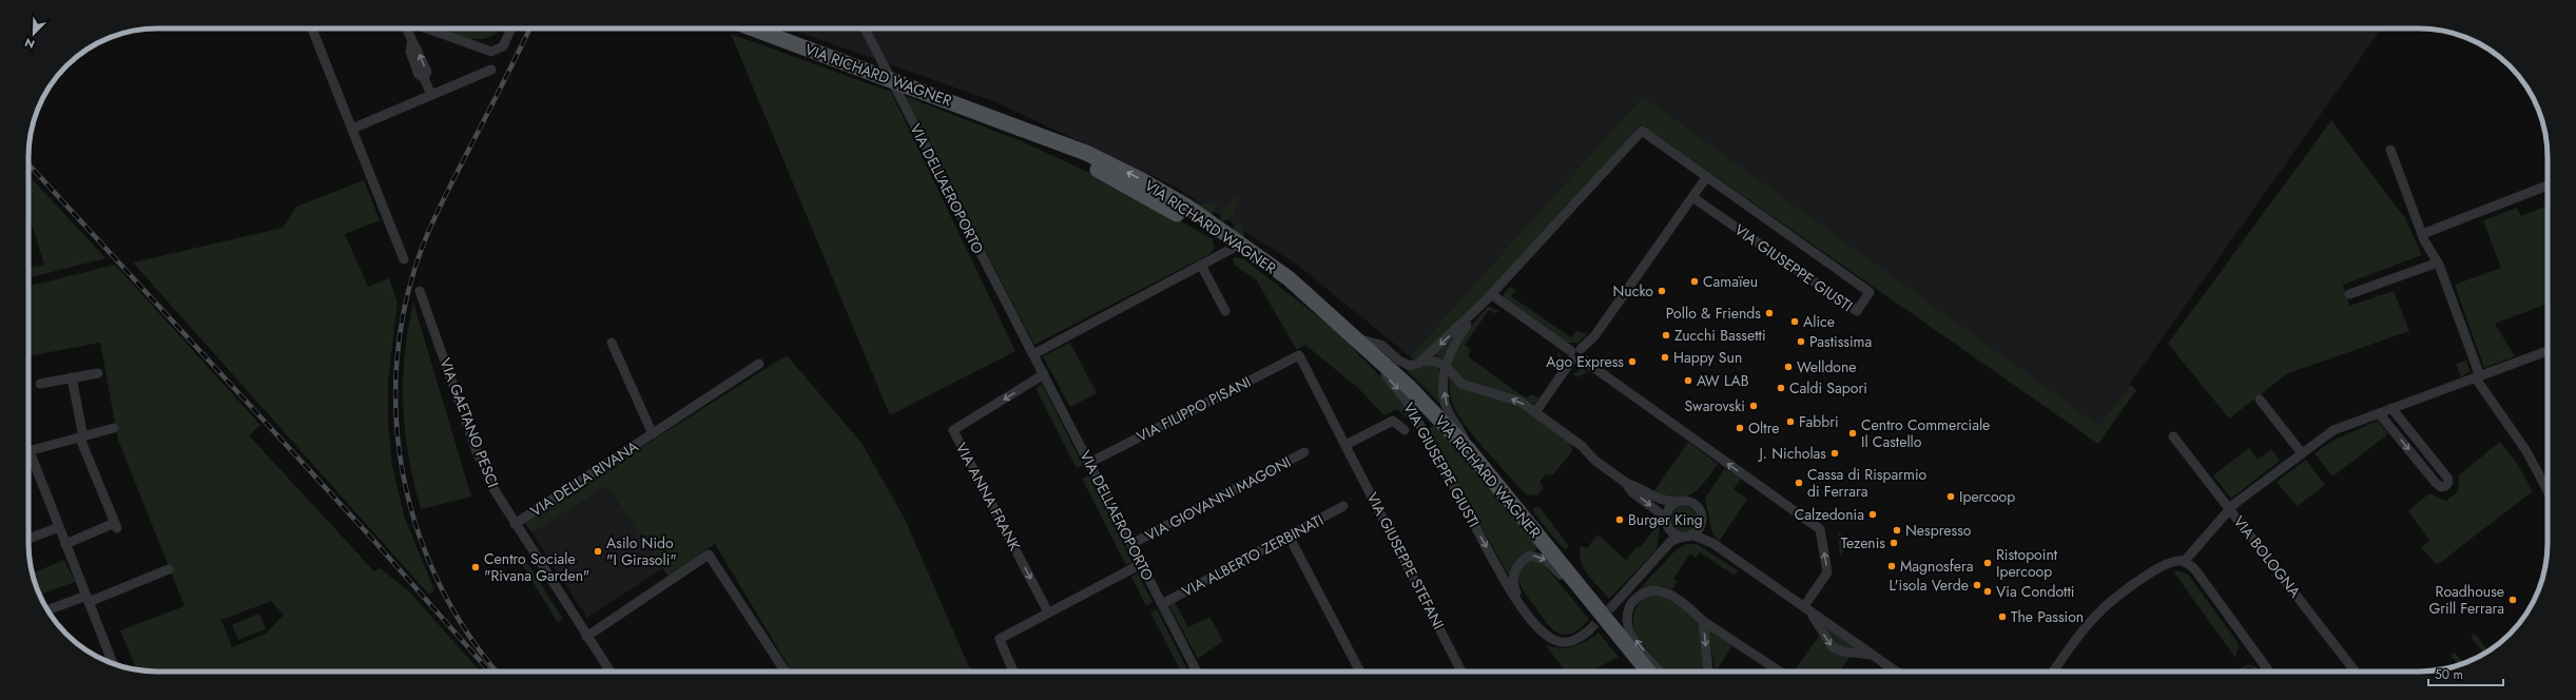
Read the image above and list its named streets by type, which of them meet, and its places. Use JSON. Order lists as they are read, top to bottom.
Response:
{
  "streets": {
    "main road": ["VIA RICHARD WAGNER"],
    "street": [
      "VIA DELL'AEROPORTO",
      "VIA GIUSEPPE GIUSTI",
      "VIA FILIPPO PISANI",
      "VIA GAETANO PESCI",
      "VIA DELLA RIVANA",
      "VIA ANNA FRANK",
      "VIA GIOVANNI MAGONI",
      "VIA ALBERTO ZERBINATI",
      "VIA BOLOGNA",
      "VIA GIUSEPPE STEFANI"
    ]
  },
  "crossings": [
    ["VIA RICHARD WAGNER", "VIA GIUSEPPE GIUSTI"],
    ["VIA DELL'AEROPORTO", "VIA FILIPPO PISANI"],
    ["VIA DELL'AEROPORTO", "VIA ANNA FRANK"],
    ["VIA DELL'AEROPORTO", "VIA GIOVANNI MAGONI"],
    ["VIA DELL'AEROPORTO", "VIA ALBERTO ZERBINATI"],
    ["VIA FILIPPO PISANI", "VIA GIUSEPPE STEFANI"],
    ["VIA GAETANO PESCI", "VIA DELLA RIVANA"]
  ],
  "places": [
    "Camaïeu",
    "Nucko",
    "Pollo & Friends",
    "Alice",
    "Zucchi Bassetti",
    "Pastissima",
    "Happy Sun",
    "Ago Express",
    "Welldone",
    "AW LAB",
    "Caldi Sapori",
    "Swarovski",
    "Fabbri",
    "Oltre",
    "Centro Commerciale Il Castello",
    "J. Nicholas",
    "Cassa di Risparmio di Ferrara",
    "Ipercoop",
    "Calzedonia",
    "Burger King",
    "Nespresso",
    "Tezenis",
    "Asilo Nido \"I Girasoli\"",
    "Ristopoint Ipercoop",
    "Magnosfera",
    "Centro Sociale \"Rivana Garden\"",
    "L'isola Verde",
    "Via Condotti",
    "Roadhouse Grill Ferrara",
    "The Passion"
  ],
  "scale_bar": "50 m",
  "north": "bottom left"
}
